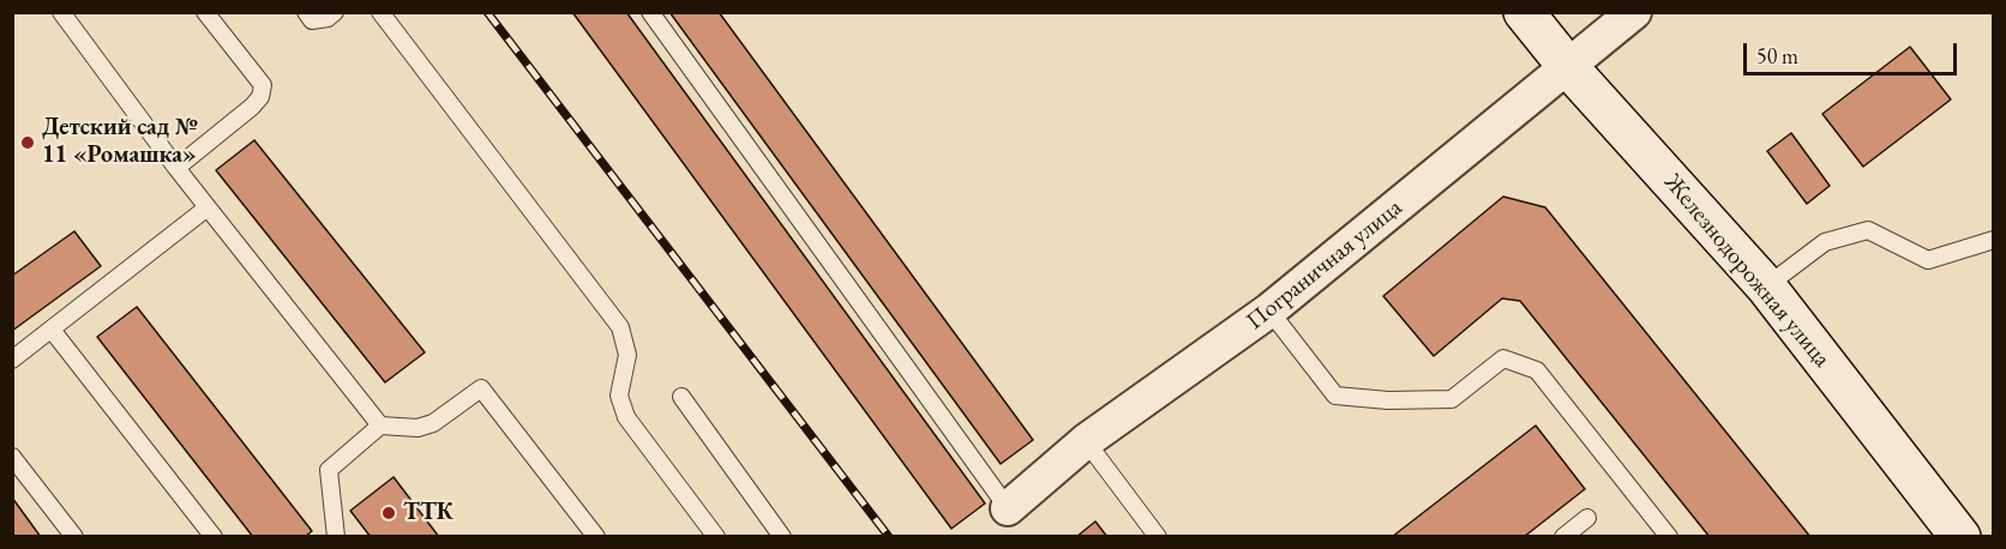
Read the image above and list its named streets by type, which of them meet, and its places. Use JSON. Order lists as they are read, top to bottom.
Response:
{
  "streets": {
    "main road": ["Железнодорожная улица"],
    "street": ["Пограничная улица"]
  },
  "crossings": [
    ["Пограничная улица", "Железнодорожная улица"]
  ],
  "places": ["Детский сад № 11 «Ромашка»", "ТТК"],
  "scale_bar": "50 m"
}
